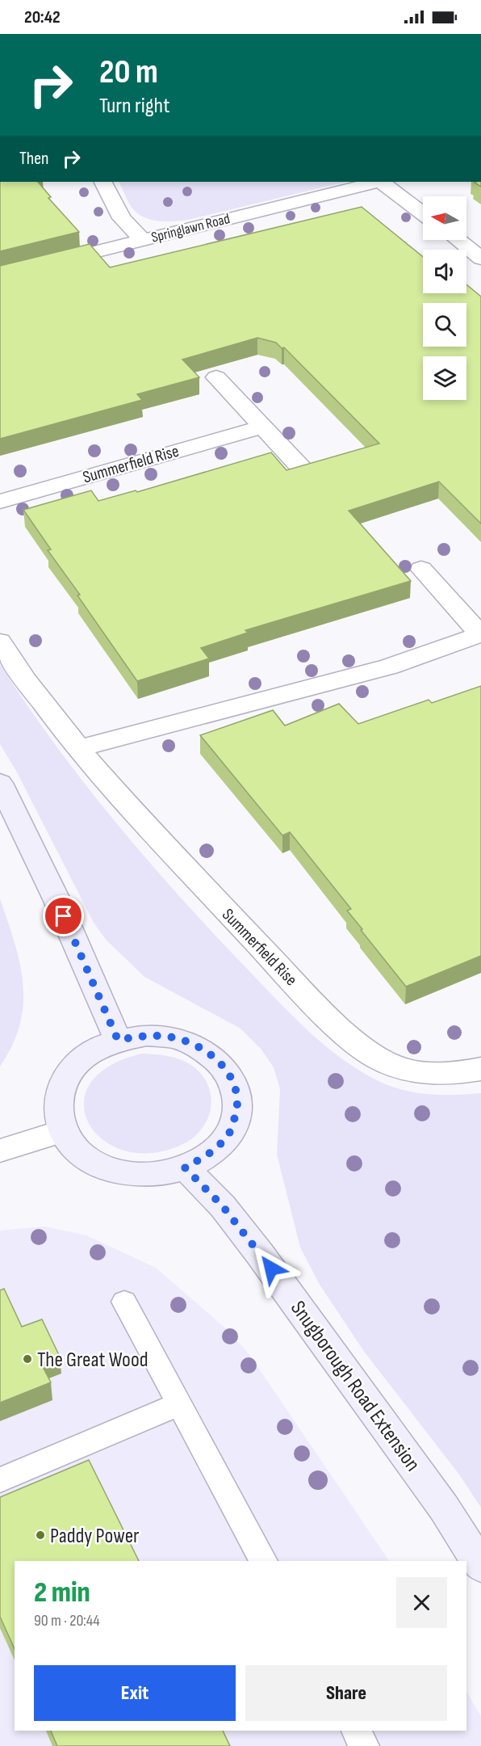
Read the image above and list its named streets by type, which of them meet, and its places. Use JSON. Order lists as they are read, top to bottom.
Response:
{
  "streets": {
    "main road": ["Snugborough Road Extension"],
    "street": ["Springlawn Road", "Summerfield Rise"]
  },
  "places": ["The Great Wood", "Paddy Power"],
  "north": "left",
  "page": {
    "status": "20:42",
    "turn": ["20 m", "Turn right"],
    "then": "Then",
    "heading": ["2 min", "90 m · 20:44"],
    "buttons": ["Exit", "Share"]
  }
}
